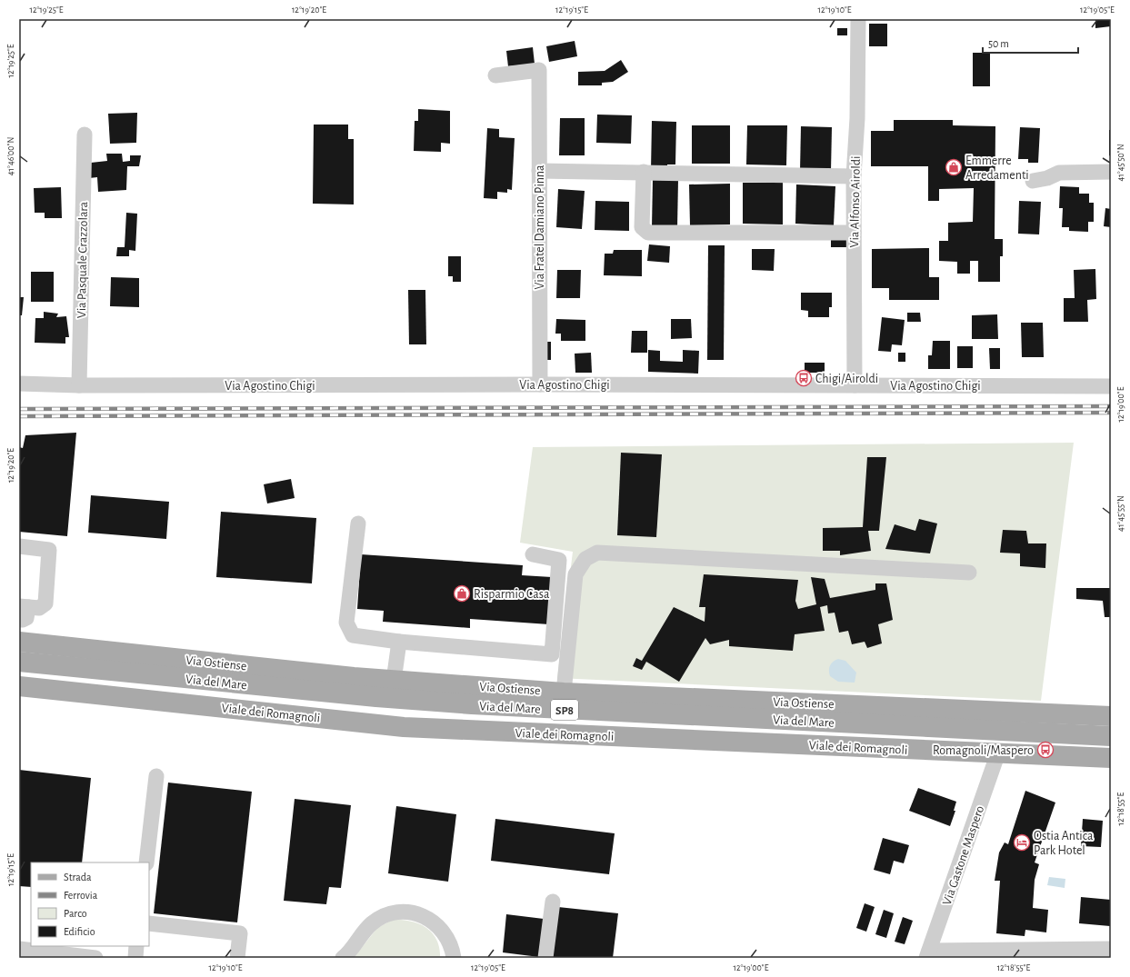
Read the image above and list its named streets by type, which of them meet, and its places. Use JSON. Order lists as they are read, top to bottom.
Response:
{
  "streets": {
    "main road": [
      "Via Ostiense",
      "Via del Mare",
      "SP8",
      "Viale dei Romagnoli"
    ],
    "street": [
      "Via Alfonso Airoldi",
      "Via Fratel Damiano Pinna",
      "Via Pasquale Crazzolara",
      "Via Agostino Chigi",
      "Via Gastone Maspero"
    ]
  },
  "crossings": [
    ["Via Alfonso Airoldi", "Via Agostino Chigi"],
    ["Via Fratel Damiano Pinna", "Via Agostino Chigi"],
    ["Via Pasquale Crazzolara", "Via Agostino Chigi"],
    ["Viale dei Romagnoli", "Via Gastone Maspero"]
  ],
  "places": {
    "shop": ["Emmerre Arredamenti", "Risparmio Casa"],
    "bus stop": ["Chigi/Airoldi", "Romagnoli/Maspero"],
    "hotel": ["Ostia Antica Park Hotel"]
  },
  "legend": [
    "Strada",
    "Ferrovia",
    "Parco",
    "Edificio"
  ],
  "scale_bar": "50 m",
  "coordinates": [
    "12°19'25\"E",
    "12°19'20\"E",
    "12°19'15\"E",
    "12°19'10\"E",
    "12°19'05\"E",
    "41°46'00\"N",
    "41°45'50\"N",
    "12°19'00\"E",
    "41°45'55\"N",
    "12°18'55\"E"
  ]
}
